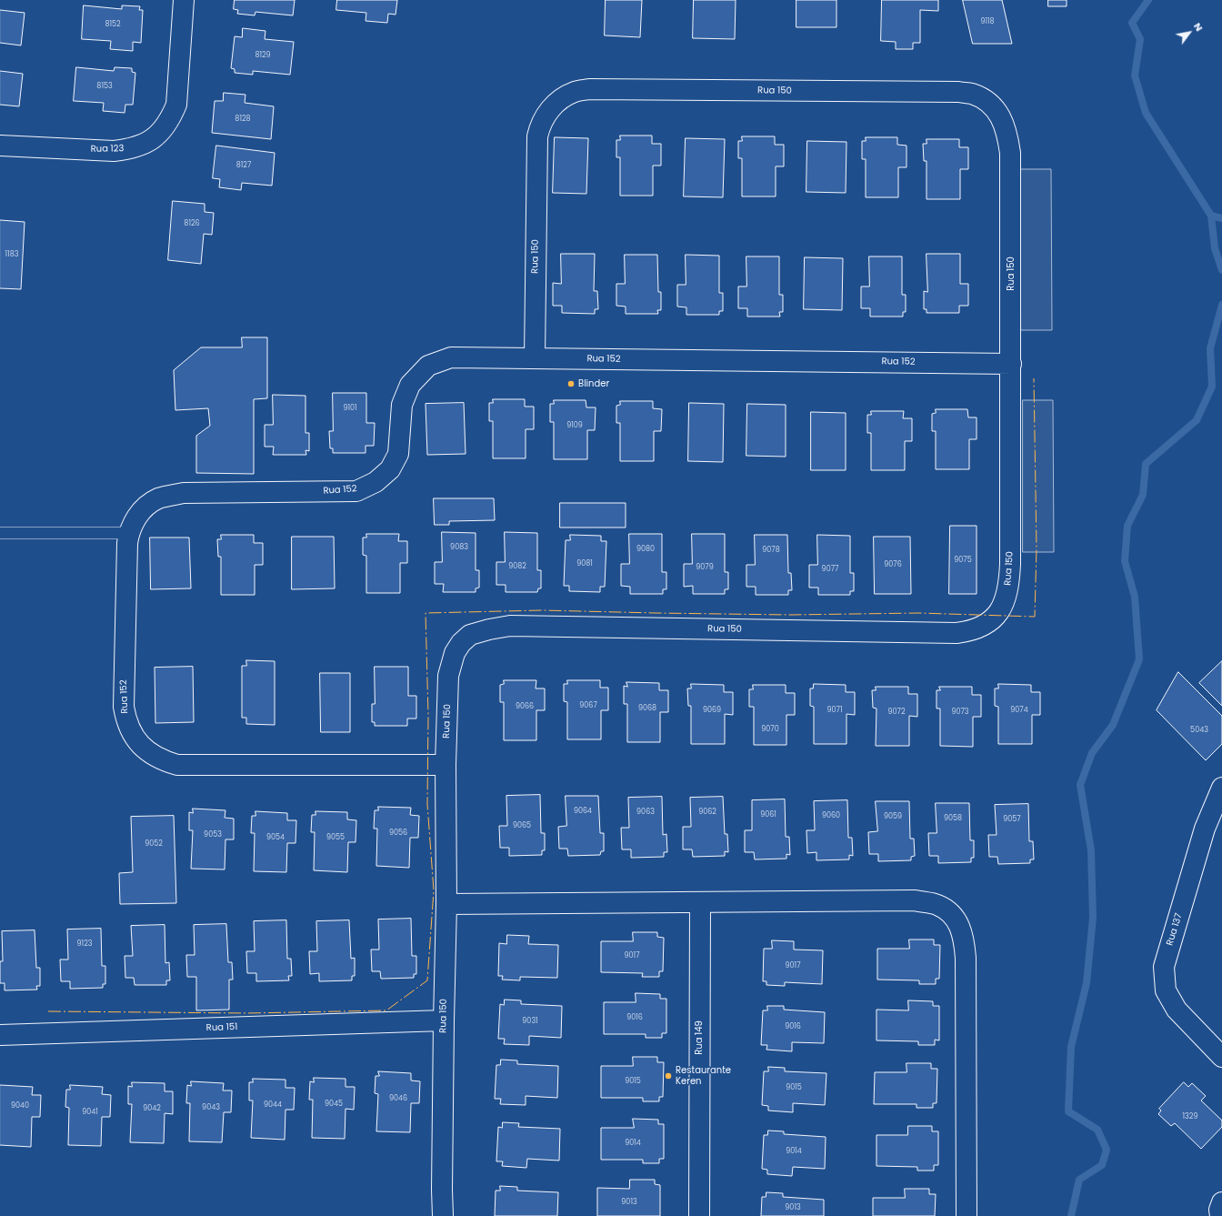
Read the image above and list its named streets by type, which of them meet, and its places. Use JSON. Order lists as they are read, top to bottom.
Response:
{
  "streets": {
    "street": [
      "Rua 150",
      "Rua 123",
      "Rua 152",
      "Rua 137",
      "Rua 151",
      "Rua 149"
    ]
  },
  "crossings": [
    ["Rua 150", "Rua 152"],
    ["Rua 150", "Rua 151"]
  ],
  "places": ["Blinder", "Restaurante Keren"],
  "house_numbers": [
    "9118",
    "8152",
    "8129",
    "8153",
    "8128",
    "8127",
    "8126",
    "1183",
    "9101",
    "9109",
    "9083",
    "9080",
    "9078",
    "9075",
    "9081",
    "9076",
    "9082",
    "9079",
    "9077",
    "9067",
    "9066",
    "9068",
    "9069",
    "9071",
    "9074",
    "9072",
    "9073",
    "9070",
    "5043",
    "9064",
    "9063",
    "9062",
    "9061",
    "9060",
    "9059",
    "9058",
    "9057",
    "9065",
    "9056",
    "9053",
    "9054",
    "9055",
    "9052",
    "9123",
    "9017",
    "9017",
    "9016",
    "9031",
    "9016",
    "9015",
    "9015",
    "9046",
    "9045",
    "9044",
    "9040",
    "9043",
    "9042",
    "9041",
    "1329",
    "9014",
    "9014",
    "9013",
    "9013"
  ],
  "north": "top right"
}
